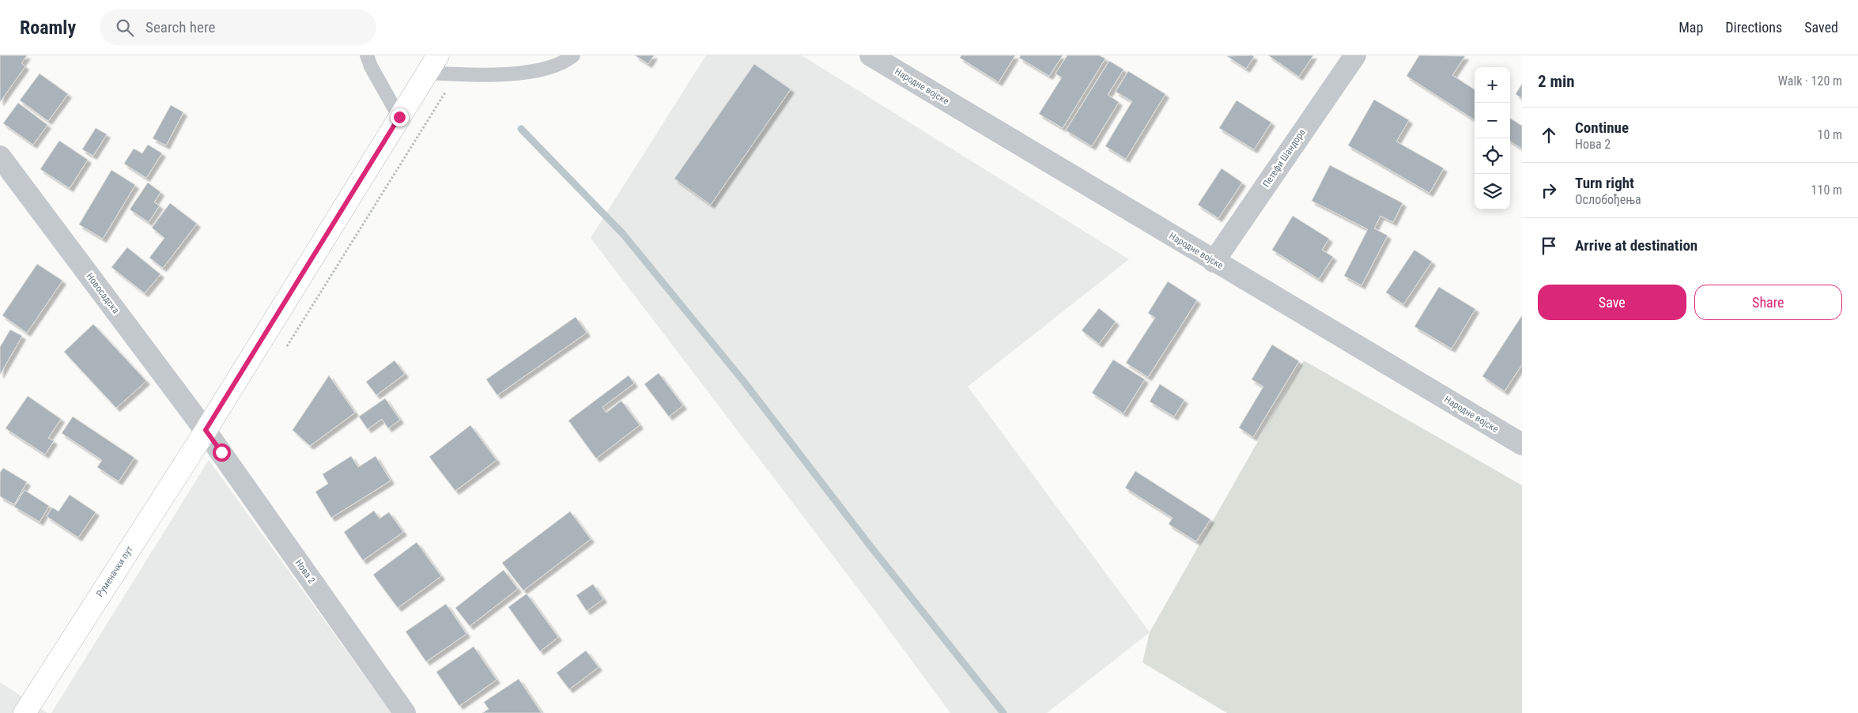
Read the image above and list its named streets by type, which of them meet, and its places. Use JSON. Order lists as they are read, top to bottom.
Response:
{
  "streets": {
    "main road": ["Руменачки пут"],
    "street": [
      "Народне војске",
      "Петефи Шандора",
      "Новосадска",
      "Нова 2"
    ]
  },
  "crossings": [
    ["Народне војске", "Петефи Шандора"],
    ["Новосадска", "Руменачки пут"],
    ["Новосадска", "Нова 2"],
    ["Руменачки пут", "Нова 2"]
  ],
  "page": {
    "header": "Roamly",
    "search": "Search here",
    "nav": ["Map", "Directions", "Saved"],
    "heading": ["2 min", "Walk · 120 m"],
    "map_buttons": ["+", "−"],
    "list": [
      ["Continue", "Нова 2", "10 m"],
      ["Turn right", "Ослобођења", "110 m"],
      "Arrive at destination"
    ],
    "buttons": ["Save", "Share"]
  }
}
